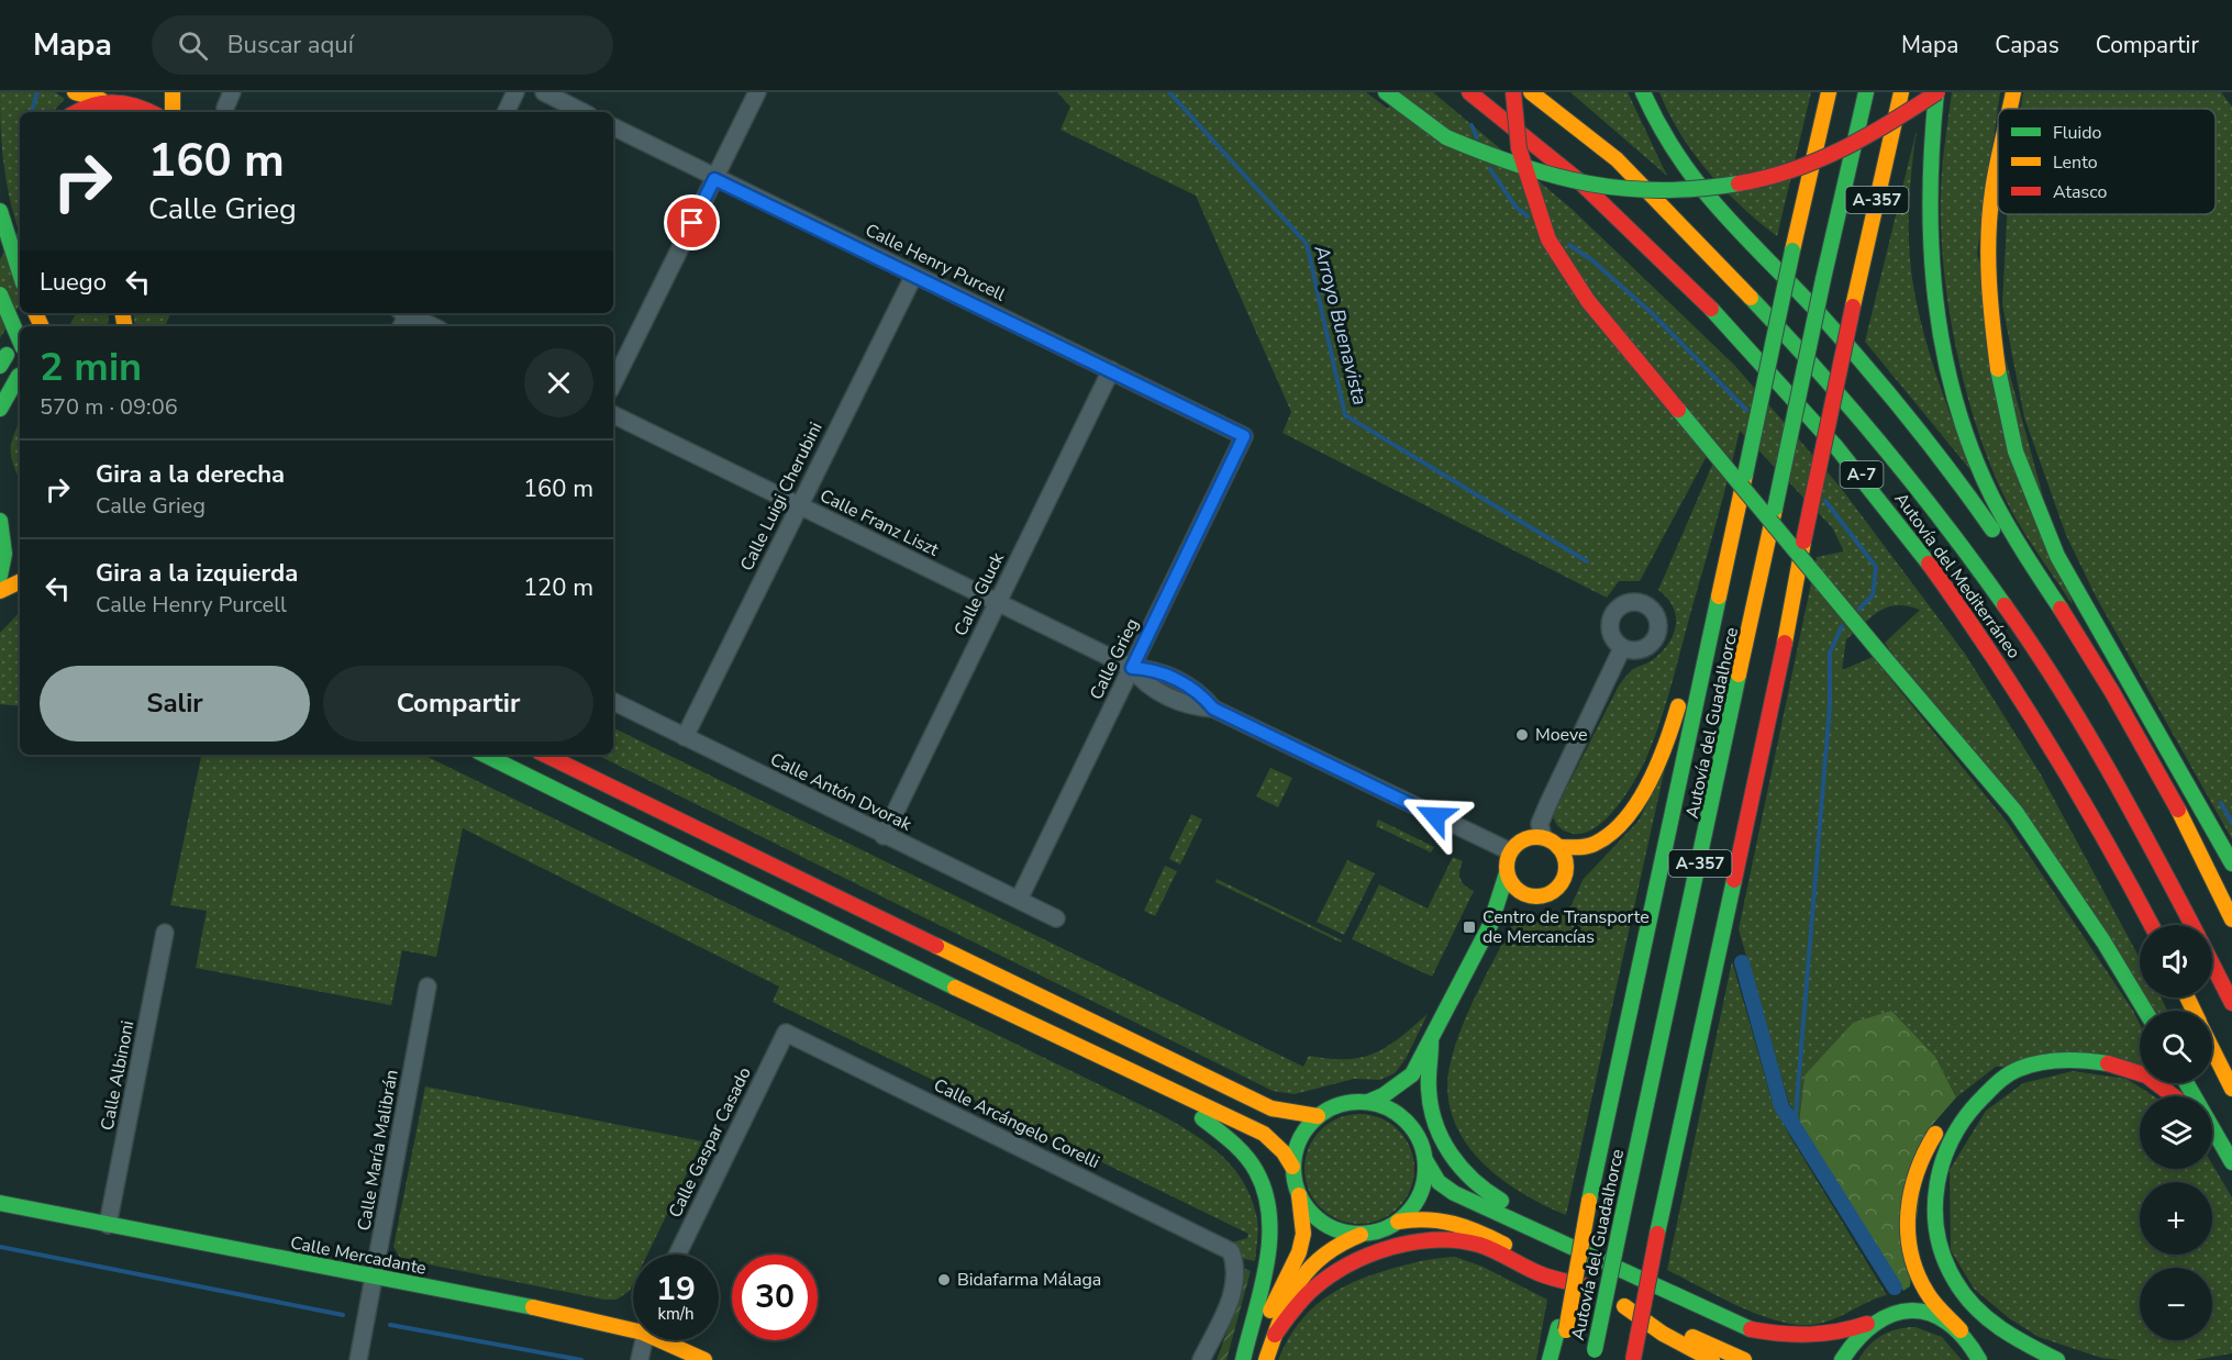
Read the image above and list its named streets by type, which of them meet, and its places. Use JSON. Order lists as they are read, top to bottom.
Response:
{
  "streets": {
    "main road": [
      "A-357",
      "A-7",
      "Autovía del Mediterráneo",
      "Autovía del Guadalhorce",
      "Calle Mercadante"
    ],
    "street": [
      "Calle Henry Purcell",
      "Calle Luigi Cherubini",
      "Calle Franz Liszt",
      "Calle Gluck",
      "Calle Grieg",
      "Calle Antón Dvorak",
      "Calle Albinoni",
      "Calle Arcángelo Corelli",
      "Calle Gaspar Casado",
      "Calle María Malibrán"
    ]
  },
  "crossings": [
    ["Calle Henry Purcell", "Calle Luigi Cherubini"],
    ["Calle Henry Purcell", "Calle Gluck"],
    ["Calle Henry Purcell", "Calle Grieg"],
    ["Calle Luigi Cherubini", "Calle Franz Liszt"],
    ["Calle Luigi Cherubini", "Calle Antón Dvorak"],
    ["Calle Franz Liszt", "Calle Gluck"],
    ["Calle Franz Liszt", "Calle Grieg"],
    ["Calle Gluck", "Calle Antón Dvorak"],
    ["Calle Grieg", "Calle Antón Dvorak"],
    ["Calle Albinoni", "Calle Mercadante"],
    ["Calle Arcángelo Corelli", "Calle Gaspar Casado"],
    ["Calle María Malibrán", "Calle Mercadante"]
  ],
  "water": ["Arroyo Buenavista"],
  "places": {
    "other": ["Moeve", "Bidafarma Málaga"],
    "transit": ["Centro de Transporte de Mercancías"]
  },
  "legend": ["Fluido", "Lento", "Atasco"],
  "page": {
    "header": "Mapa",
    "search": "Buscar aquí",
    "nav": ["Mapa", "Capas", "Compartir"],
    "turn": ["160 m", "Calle Grieg"],
    "then": "Luego",
    "heading": ["2 min", "570 m · 09:06"],
    "list": [
      {
        "name": "Gira a la derecha",
        "note": "Calle Grieg",
        "value": "160 m"
      },
      {
        "name": "Gira a la izquierda",
        "note": "Calle Henry Purcell",
        "value": "120 m"
      }
    ],
    "buttons": ["Salir", "Compartir"],
    "map_buttons": ["+", "−"],
    "speed": "19 km/h",
    "limit": "30"
  }
}
